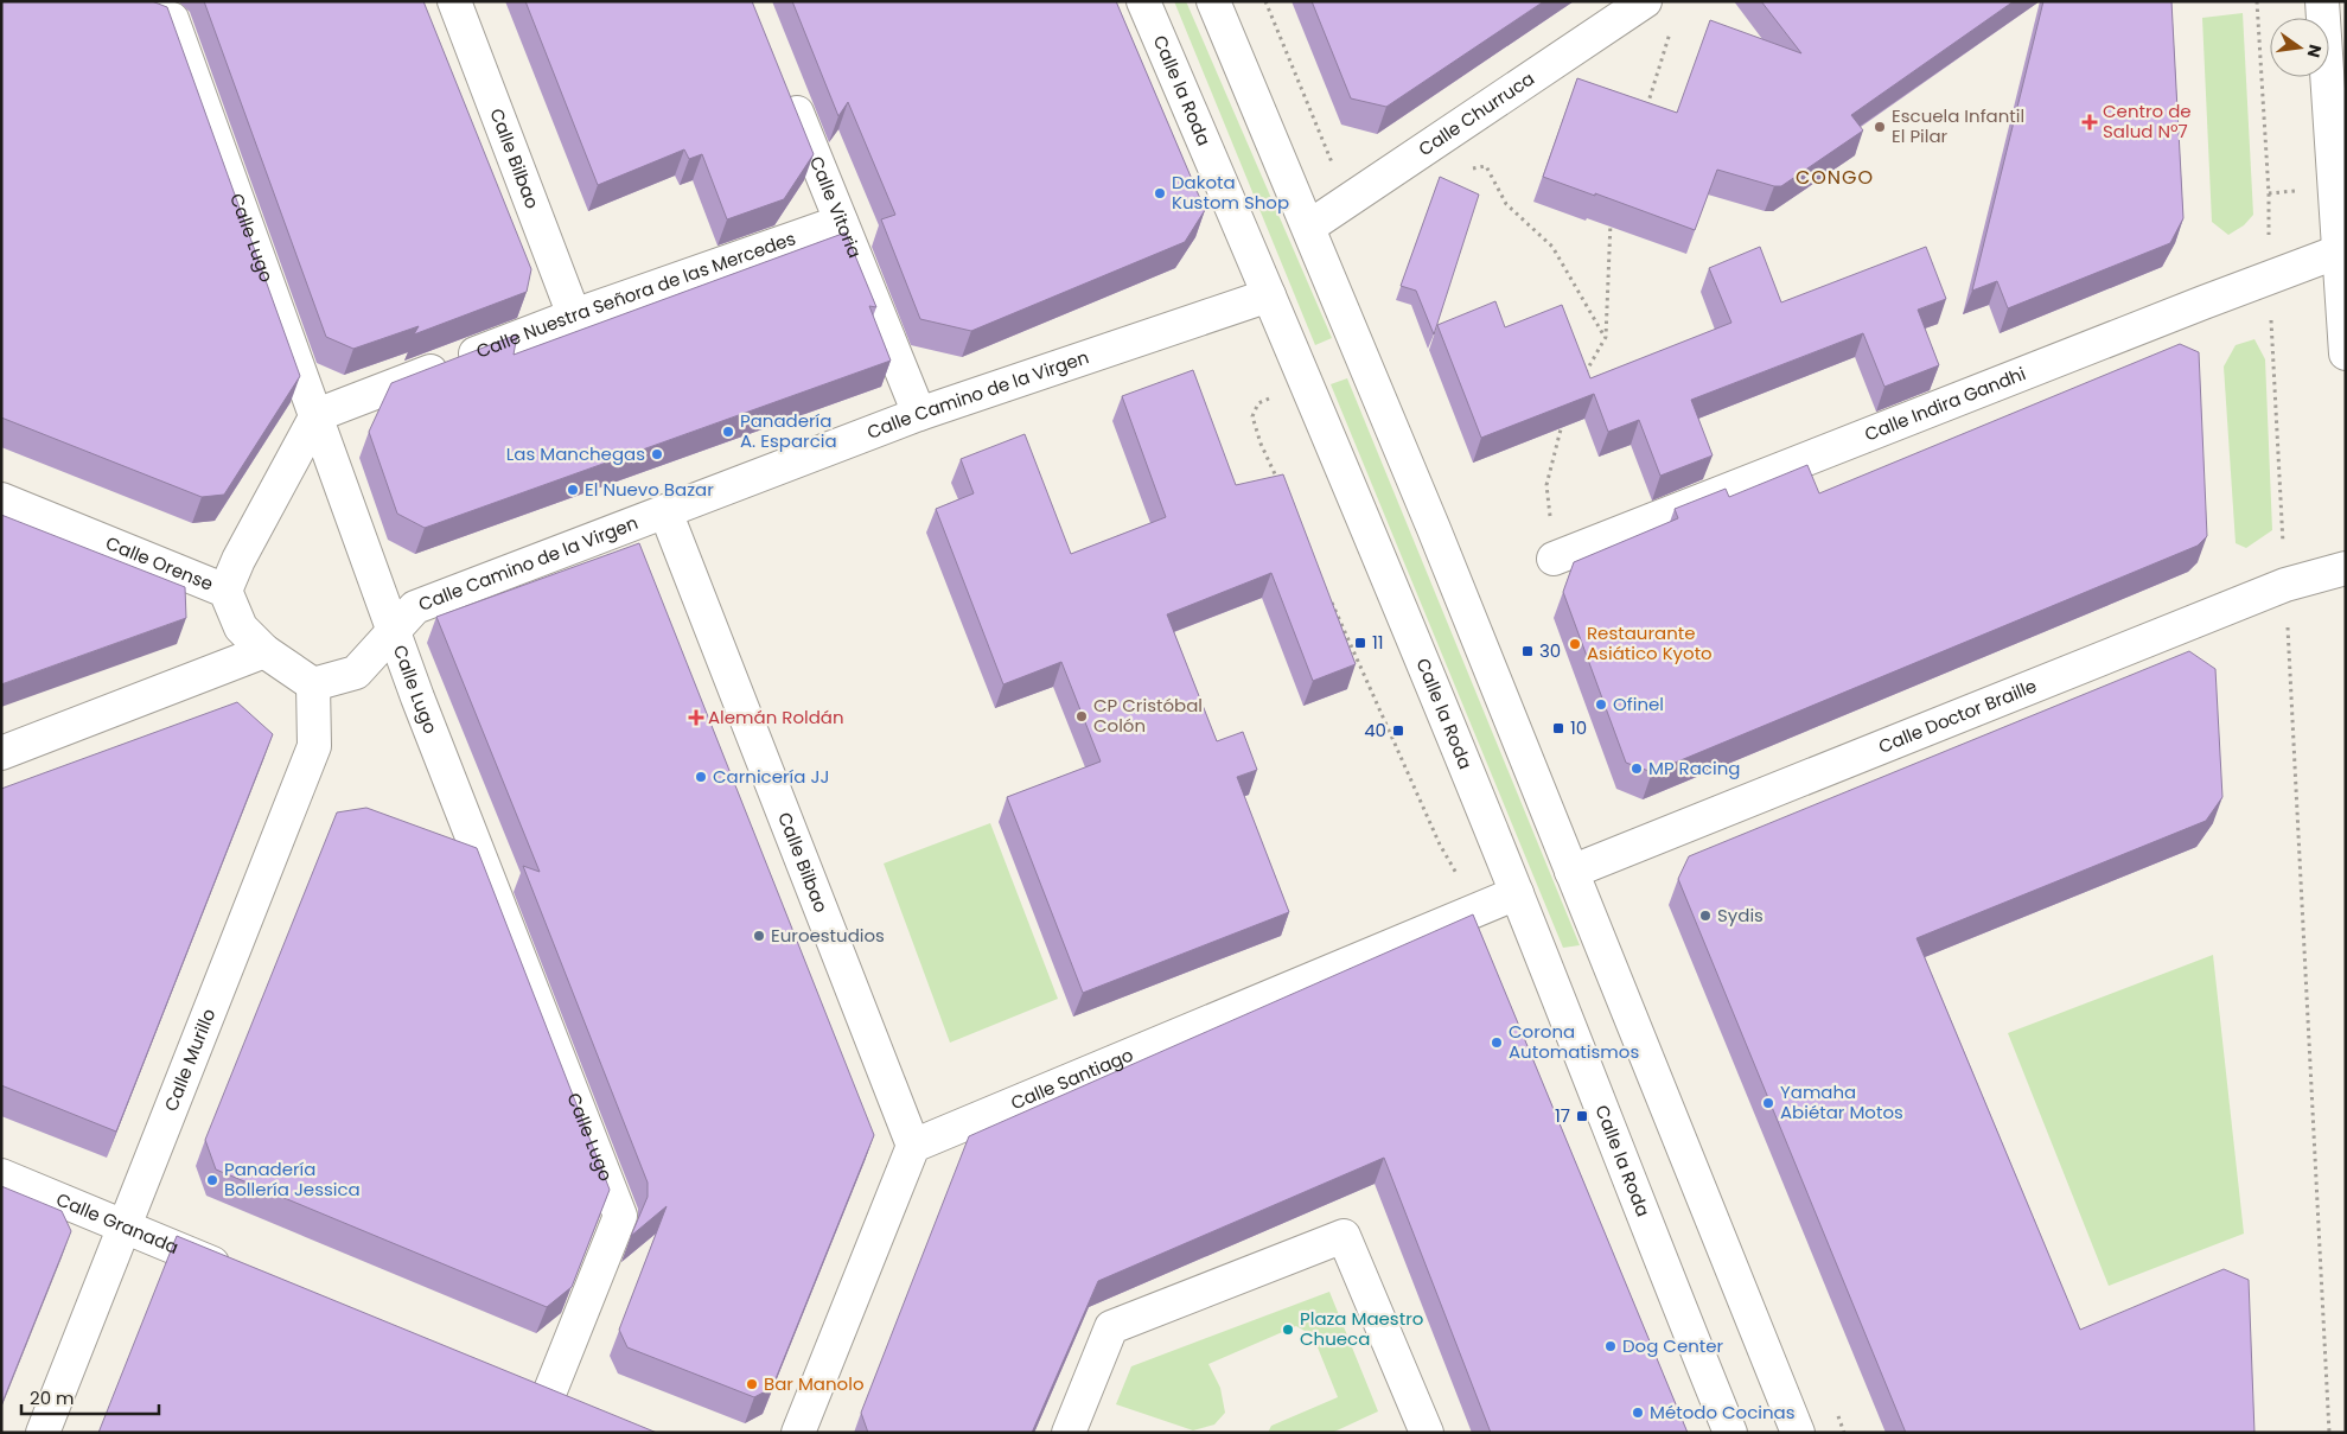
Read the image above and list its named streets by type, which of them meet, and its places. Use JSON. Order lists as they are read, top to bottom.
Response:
{
  "streets": {
    "street": [
      "Calle la Roda",
      "Calle Churruca",
      "Calle Bilbao",
      "Calle Vitoria",
      "Calle Lugo",
      "Calle Nuestra Señora de las Mercedes",
      "Calle Camino de la Virgen",
      "Calle Indira Gandhi",
      "Calle Orense",
      "Calle Doctor Braille",
      "Calle Murillo",
      "Calle Santiago",
      "Calle Granada"
    ]
  },
  "crossings": [
    ["Calle la Roda", "Calle Camino de la Virgen"],
    ["Calle la Roda", "Calle Santiago"],
    ["Calle Bilbao", "Calle Nuestra Señora de las Mercedes"],
    ["Calle Bilbao", "Calle Camino de la Virgen"],
    ["Calle Bilbao", "Calle Santiago"],
    ["Calle Vitoria", "Calle Nuestra Señora de las Mercedes"],
    ["Calle Vitoria", "Calle Camino de la Virgen"],
    ["Calle Lugo", "Calle Nuestra Señora de las Mercedes"],
    ["Calle Lugo", "Calle Camino de la Virgen"],
    ["Calle Camino de la Virgen", "Calle Orense"],
    ["Calle Camino de la Virgen", "Calle Murillo"],
    ["Calle Orense", "Calle Murillo"],
    ["Calle Murillo", "Calle Granada"]
  ],
  "districts": ["CONGO"],
  "places": {
    "health": ["Centro de Salud Nº7", "Alemán Roldán"],
    "other": [
      "Escuela Infantil El Pilar",
      "Dakota Kustom Shop",
      "Panadería A. Esparcia",
      "Las Manchegas",
      "El Nuevo Bazar",
      "Restaurante Asiático Kyoto",
      "Ofinel",
      "CP Cristóbal Colón",
      "MP Racing",
      "Carnicería JJ",
      "Sydis",
      "Euroestudios",
      "Corona Automatismos",
      "Yamaha Abiétar Motos",
      "Panadería Bollería Jessica",
      "Plaza Maestro Chueca",
      "Dog Center",
      "Bar Manolo",
      "Método Cocinas"
    ],
    "transit": [
      "11",
      "30",
      "10",
      "40",
      "17"
    ]
  },
  "scale_bar": "20 m",
  "north": "right"
}
